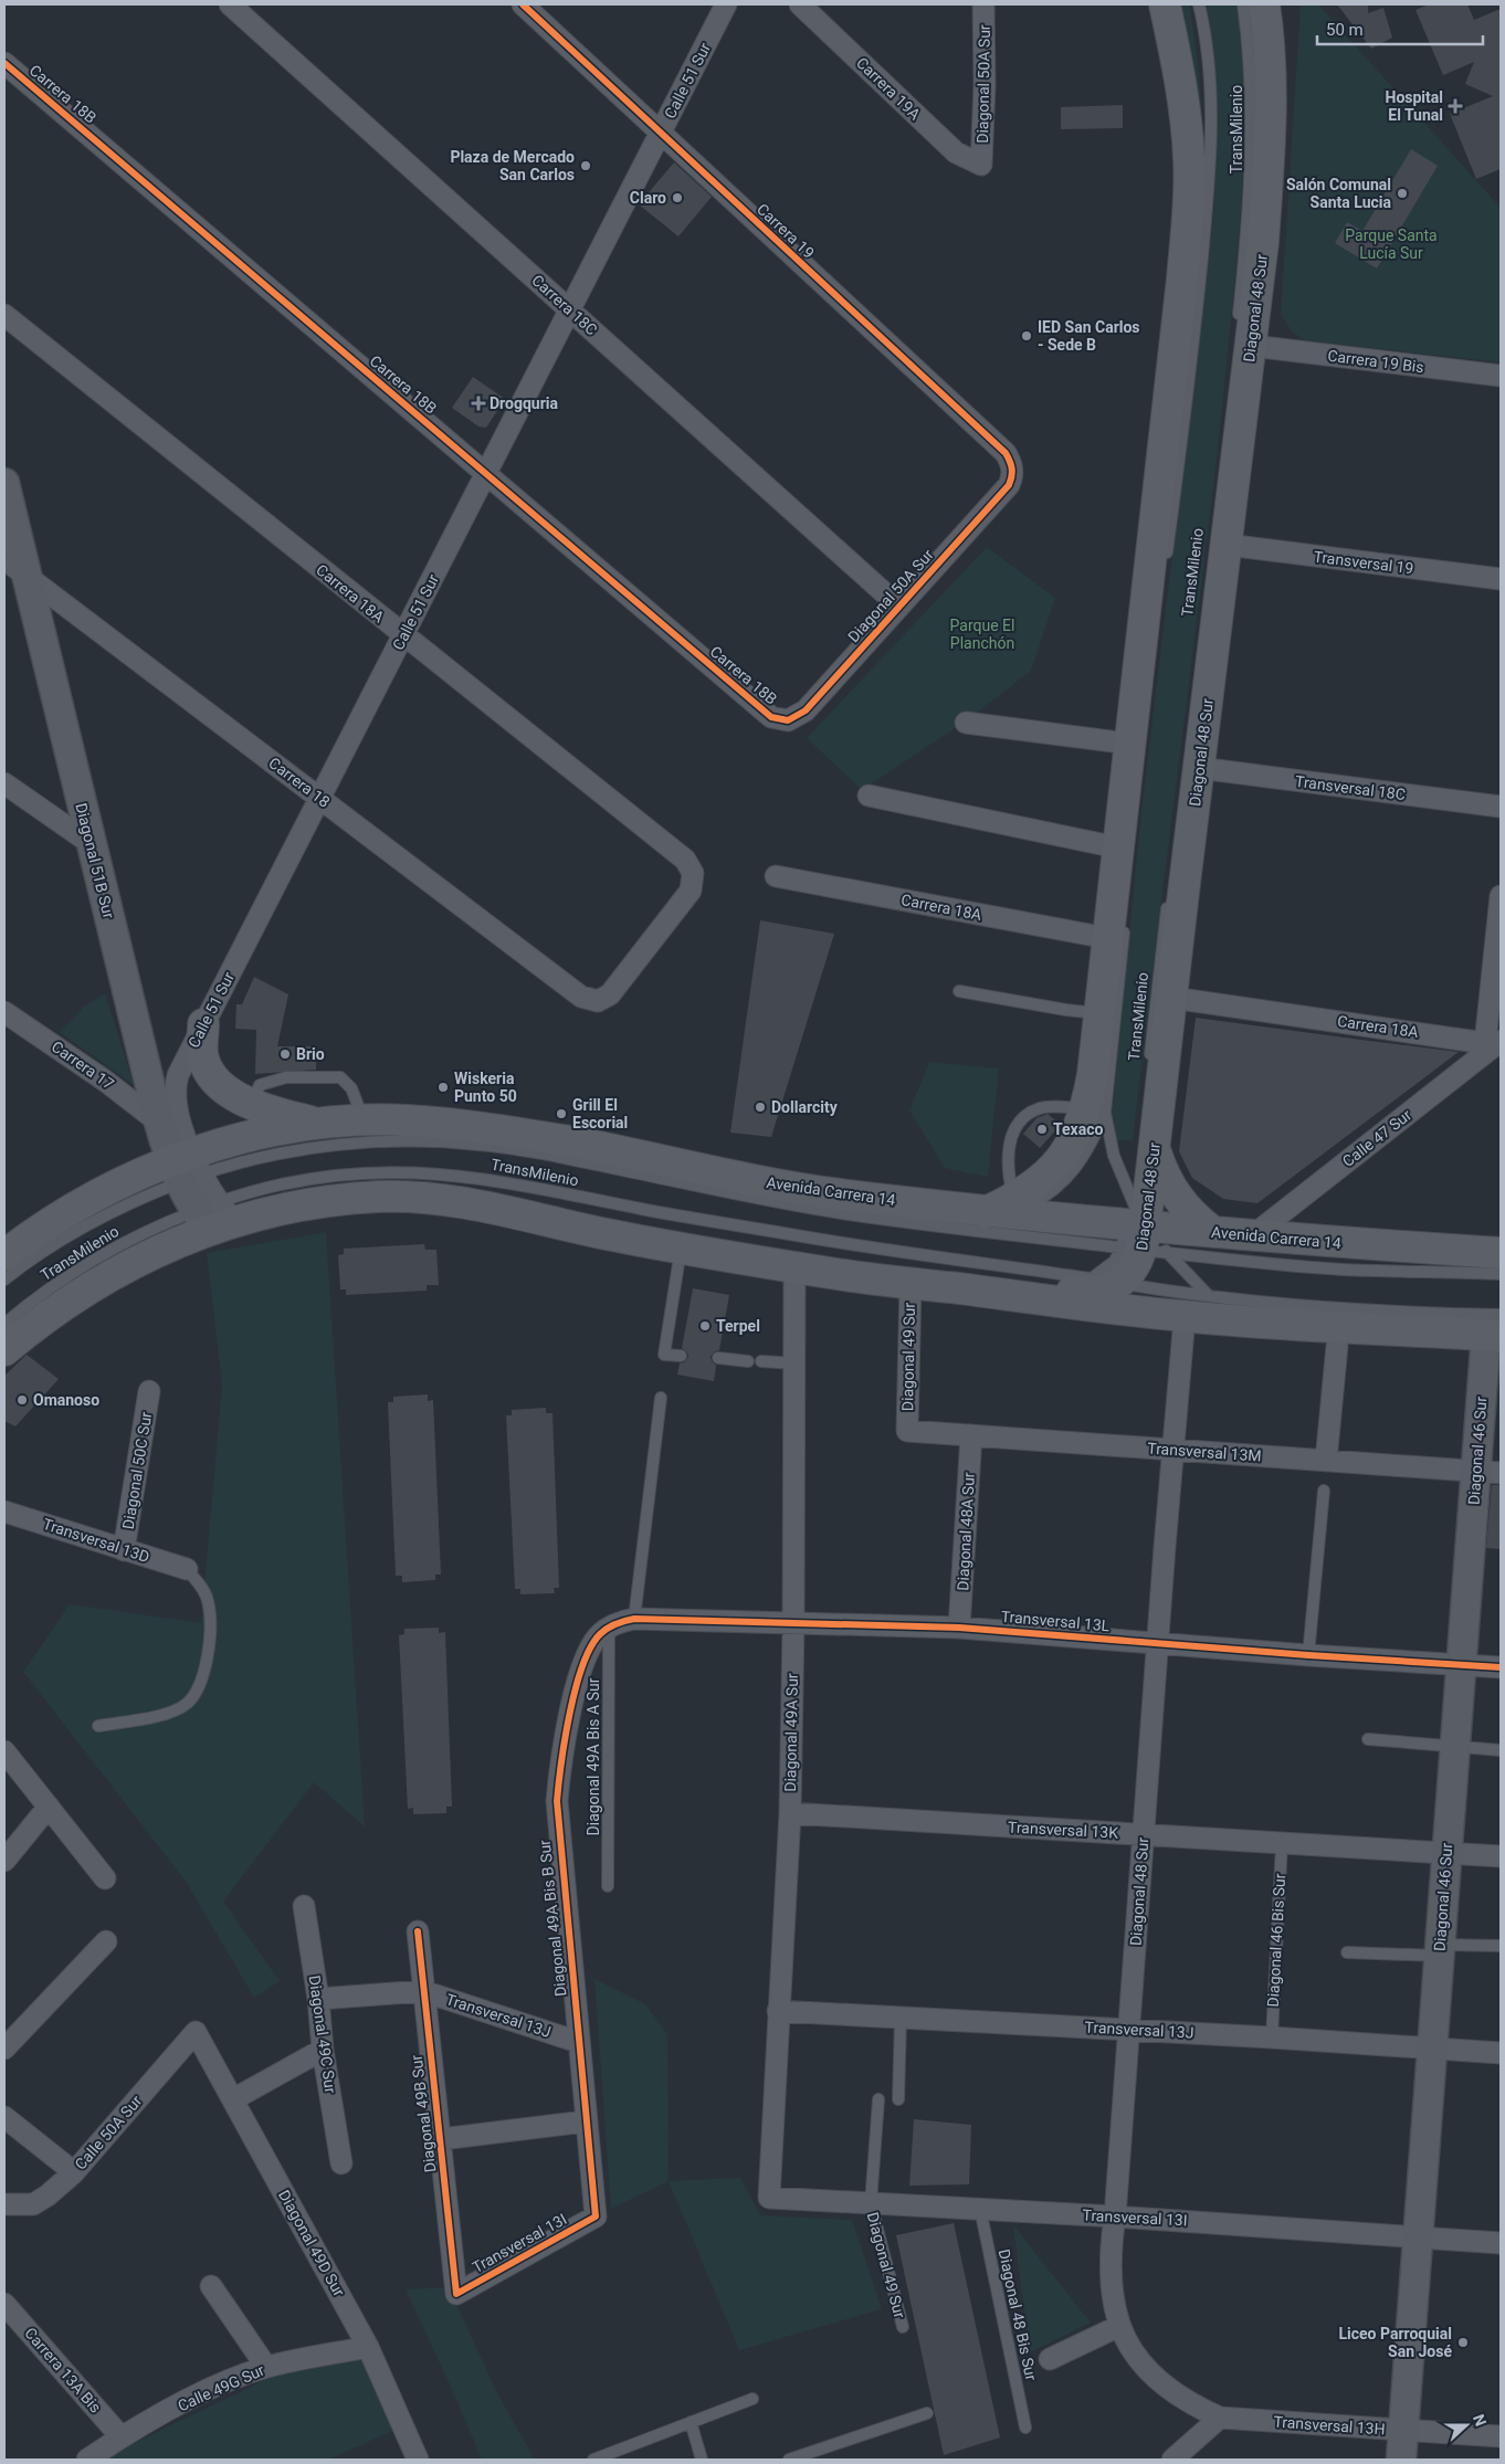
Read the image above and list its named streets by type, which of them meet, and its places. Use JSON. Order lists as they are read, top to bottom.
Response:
{
  "streets": {
    "main road": ["Diagonal 48 Sur", "Avenida Carrera 14"],
    "street": [
      "Calle 51 Sur",
      "Diagonal 50A Sur",
      "Carrera 19A",
      "Carrera 18B",
      "Carrera 19",
      "Carrera 18C",
      "Carrera 19 Bis",
      "Transversal 19",
      "Carrera 18A",
      "Carrera 18",
      "Transversal 18C",
      "Diagonal 51B Sur",
      "Carrera 17",
      "Calle 47 Sur",
      "Diagonal 49 Sur",
      "Diagonal 46 Sur",
      "Transversal 13M",
      "Diagonal 50C Sur",
      "Diagonal 48A Sur",
      "Transversal 13D",
      "Transversal 13L",
      "Diagonal 49A Sur",
      "Transversal 13K",
      "Diagonal 49A Bis B Sur",
      "Transversal 13J",
      "Diagonal 49C Sur",
      "Diagonal 49B Sur",
      "Calle 50A Sur",
      "Transversal 13I",
      "Diagonal 49D Sur",
      "Carrera 13A Bis",
      "Calle 49G Sur",
      "Transversal 13H"
    ],
    "lane": [
      "TransMilenio",
      "Diagonal 49A Bis A Sur",
      "Diagonal 46 Bis Sur",
      "Diagonal 48 Bis Sur"
    ]
  },
  "crossings": [
    ["Calle 51 Sur", "Carrera 18B"],
    ["Calle 51 Sur", "TransMilenio"],
    ["Calle 51 Sur", "Carrera 19"],
    ["Calle 51 Sur", "Carrera 18C"],
    ["Calle 51 Sur", "Carrera 18A"],
    ["Calle 51 Sur", "Carrera 18"],
    ["Calle 51 Sur", "Diagonal 51B Sur"],
    ["Calle 51 Sur", "Avenida Carrera 14"],
    ["Diagonal 50A Sur", "Carrera 19A"],
    ["Diagonal 50A Sur", "Carrera 18B"],
    ["Diagonal 50A Sur", "Carrera 19"],
    ["Diagonal 50A Sur", "Carrera 18C"],
    ["TransMilenio", "Diagonal 48 Sur"],
    ["TransMilenio", "Carrera 18A"],
    ["TransMilenio", "Diagonal 51B Sur"],
    ["TransMilenio", "Avenida Carrera 14"],
    ["TransMilenio", "Diagonal 46 Sur"],
    ["Diagonal 48 Sur", "Carrera 19 Bis"],
    ["Diagonal 48 Sur", "Transversal 19"],
    ["Diagonal 48 Sur", "Carrera 18A"],
    ["Diagonal 48 Sur", "Transversal 18C"],
    ["Diagonal 48 Sur", "Avenida Carrera 14"],
    ["Diagonal 48 Sur", "Diagonal 49 Sur"],
    ["Diagonal 48 Sur", "Transversal 13M"],
    ["Diagonal 48 Sur", "Transversal 13L"],
    ["Diagonal 48 Sur", "Transversal 13K"],
    ["Diagonal 48 Sur", "Transversal 13J"],
    ["Diagonal 48 Sur", "Transversal 13I"],
    ["Diagonal 48 Sur", "Transversal 13H"],
    ["Carrera 18A", "Carrera 18"],
    ["Carrera 18A", "Calle 47 Sur"],
    ["Carrera 18", "Diagonal 51B Sur"],
    ["Diagonal 51B Sur", "Carrera 17"],
    ["Diagonal 51B Sur", "Avenida Carrera 14"],
    ["Calle 47 Sur", "Avenida Carrera 14"],
    ["Diagonal 49 Sur", "Transversal 13M"],
    ["Diagonal 49 Sur", "Transversal 13I"],
    ["Diagonal 46 Sur", "Transversal 13M"],
    ["Diagonal 46 Sur", "Transversal 13L"],
    ["Diagonal 46 Sur", "Transversal 13K"],
    ["Diagonal 46 Sur", "Transversal 13J"],
    ["Diagonal 46 Sur", "Transversal 13I"],
    ["Diagonal 46 Sur", "Transversal 13H"],
    ["Transversal 13M", "Diagonal 48A Sur"],
    ["Diagonal 50C Sur", "Transversal 13D"],
    ["Diagonal 48A Sur", "Transversal 13L"],
    ["Transversal 13L", "Diagonal 49A Sur"],
    ["Transversal 13L", "Diagonal 49A Bis A Sur"],
    ["Transversal 13L", "Diagonal 49A Bis B Sur"],
    ["Diagonal 49A Sur", "Transversal 13K"],
    ["Diagonal 49A Sur", "Transversal 13J"],
    ["Diagonal 49A Sur", "Transversal 13I"],
    ["Diagonal 49A Bis A Sur", "Diagonal 49A Bis B Sur"],
    ["Transversal 13K", "Diagonal 46 Bis Sur"],
    ["Diagonal 49A Bis B Sur", "Transversal 13J"],
    ["Diagonal 49A Bis B Sur", "Transversal 13I"],
    ["Diagonal 46 Bis Sur", "Transversal 13J"],
    ["Transversal 13J", "Diagonal 49C Sur"],
    ["Transversal 13J", "Diagonal 49B Sur"],
    ["Diagonal 49B Sur", "Transversal 13I"],
    ["Calle 50A Sur", "Diagonal 49D Sur"],
    ["Transversal 13I", "Diagonal 48 Bis Sur"],
    ["Diagonal 49D Sur", "Calle 49G Sur"],
    ["Carrera 13A Bis", "Calle 49G Sur"]
  ],
  "parks": ["Parque Santa Lucía Sur", "Parque El Planchón"],
  "places": {
    "health": ["Hospital El Tunal", "Drogquria"],
    "other": [
      "Plaza de Mercado San Carlos",
      "Salón Comunal Santa Lucia",
      "Claro",
      "IED San Carlos - Sede B",
      "Brio",
      "Wiskeria Punto 50",
      "Dollarcity",
      "Grill El Escorial",
      "Texaco",
      "Terpel",
      "Omanoso",
      "Liceo Parroquial San José"
    ]
  },
  "scale_bar": "50 m",
  "north": "right"
}
